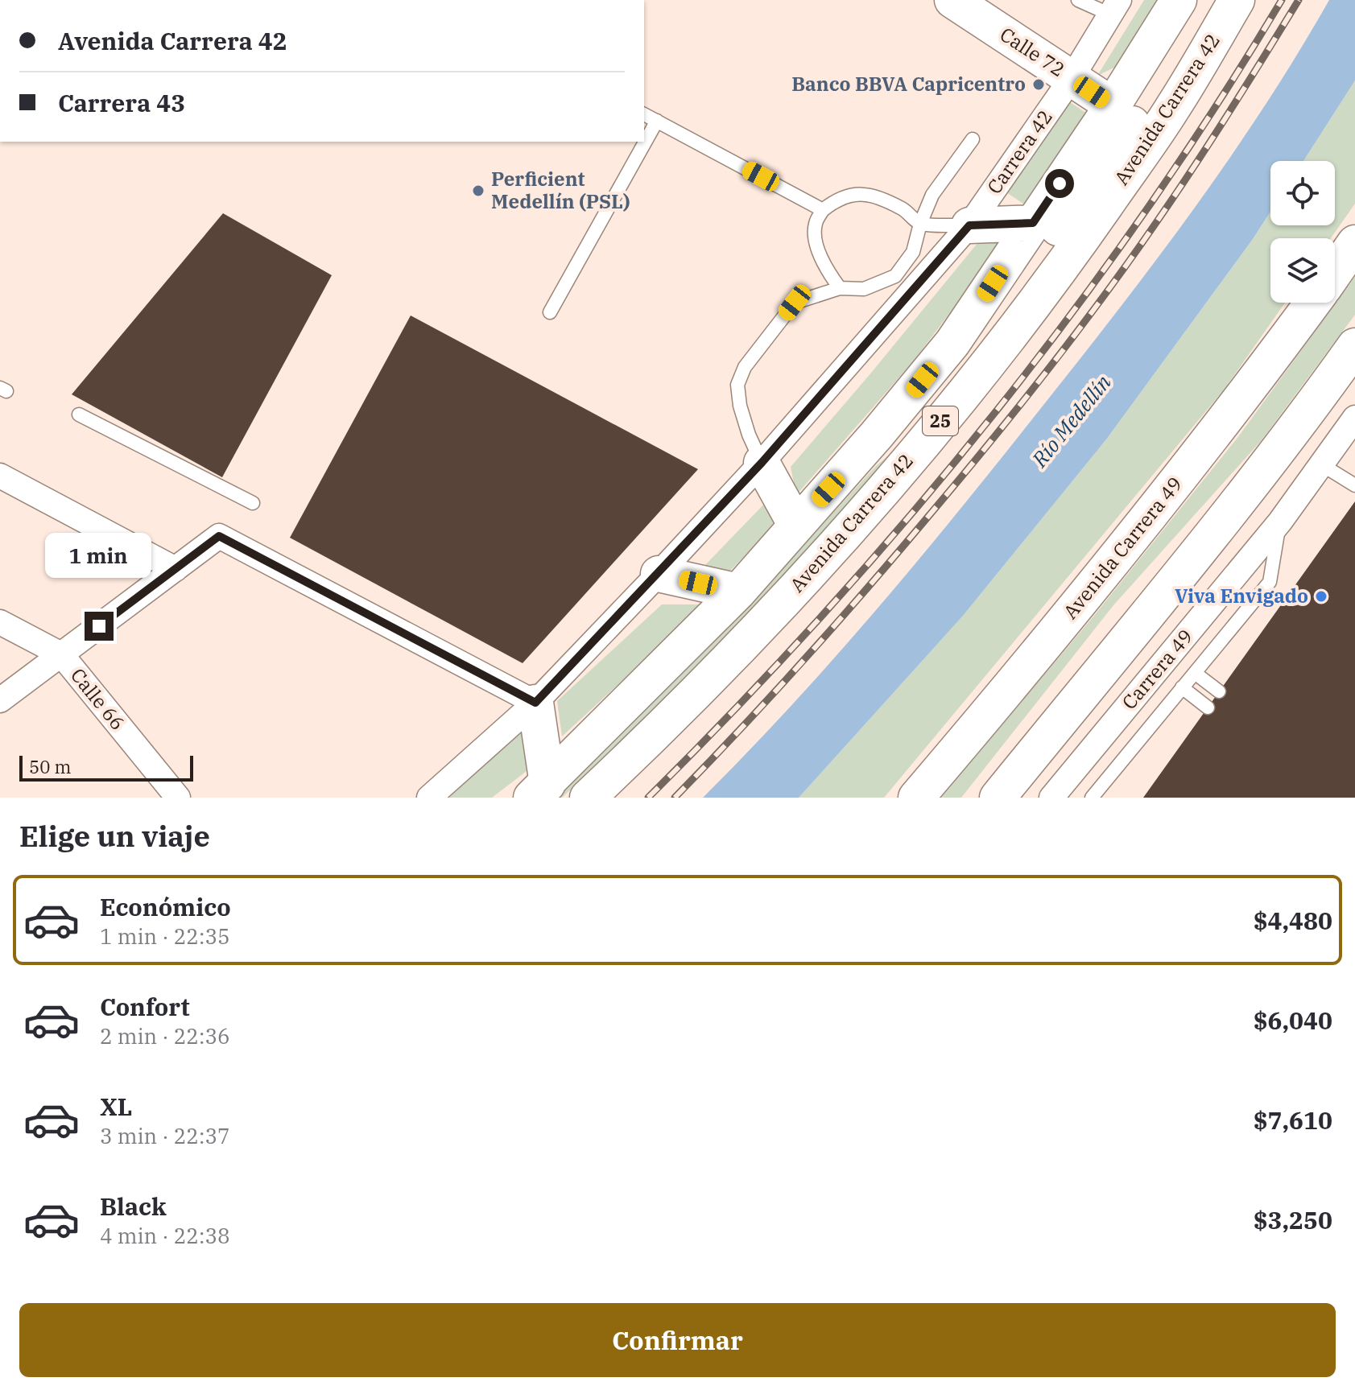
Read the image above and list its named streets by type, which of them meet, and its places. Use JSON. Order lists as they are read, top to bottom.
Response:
{
  "streets": {
    "main road": [
      "Calle 72",
      "Avenida Carrera 42",
      "25",
      "Avenida Carrera 49"
    ],
    "street": ["Carrera 42", "Carrera 49", "Calle 66"]
  },
  "crossings": [
    ["Calle 72", "Avenida Carrera 42"],
    ["Calle 72", "Carrera 42"]
  ],
  "water": ["Río Medellín"],
  "places": ["Banco BBVA Capricentro", "Perficient Medellín (PSL)", "Viva Envigado"],
  "scale_bar": "50 m",
  "page": {
    "banner": ["Avenida Carrera 42", "Carrera 43"],
    "bubble": "1 min",
    "scale": "50 m",
    "heading": "Elige un viaje",
    "list": [
      {
        "name": "Económico",
        "note": "1 min · 22:35",
        "value": "$4,480"
      },
      {
        "name": "Confort",
        "note": "2 min · 22:36",
        "value": "$6,040"
      },
      {
        "name": "XL",
        "note": "3 min · 22:37",
        "value": "$7,610"
      },
      {
        "name": "Black",
        "note": "4 min · 22:38",
        "value": "$3,250"
      }
    ],
    "buttons": "Confirmar"
  }
}
